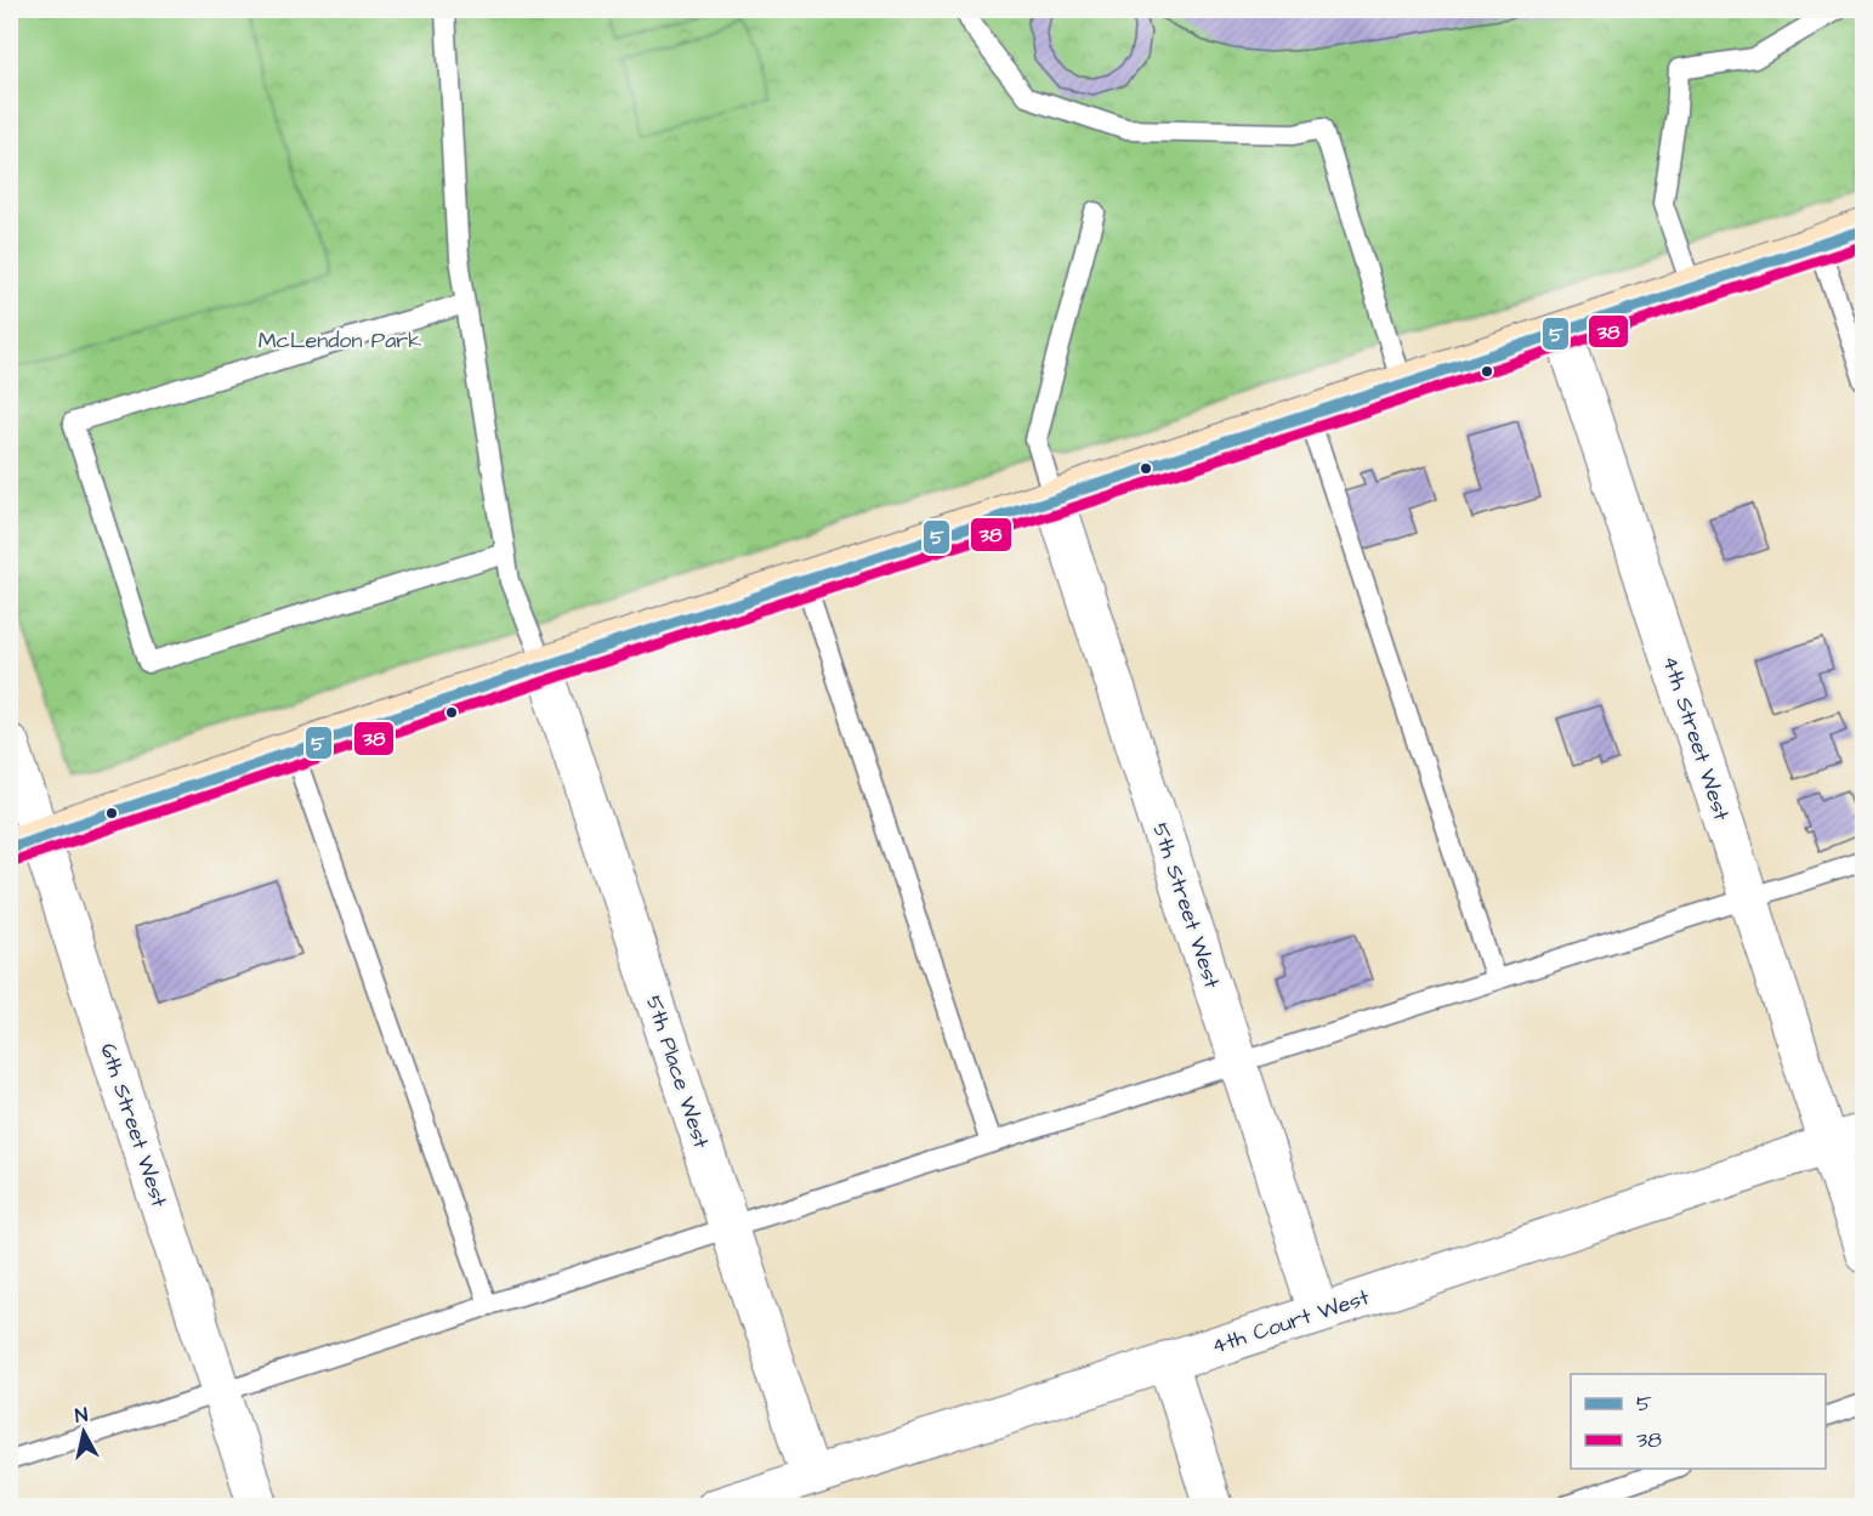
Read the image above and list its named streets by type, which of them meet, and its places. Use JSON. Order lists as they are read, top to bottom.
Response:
{
  "streets": {
    "street": [
      "4th Street West",
      "5th Street West",
      "5th Place West",
      "6th Street West",
      "4th Court West"
    ]
  },
  "crossings": [
    ["4th Street West", "4th Court West"],
    ["5th Street West", "4th Court West"],
    ["5th Place West", "4th Court West"]
  ],
  "parks": ["McLendon Park"],
  "lines": ["transit line 5", "transit line 38"],
  "legend": ["5", "38"],
  "north": "top"
}
